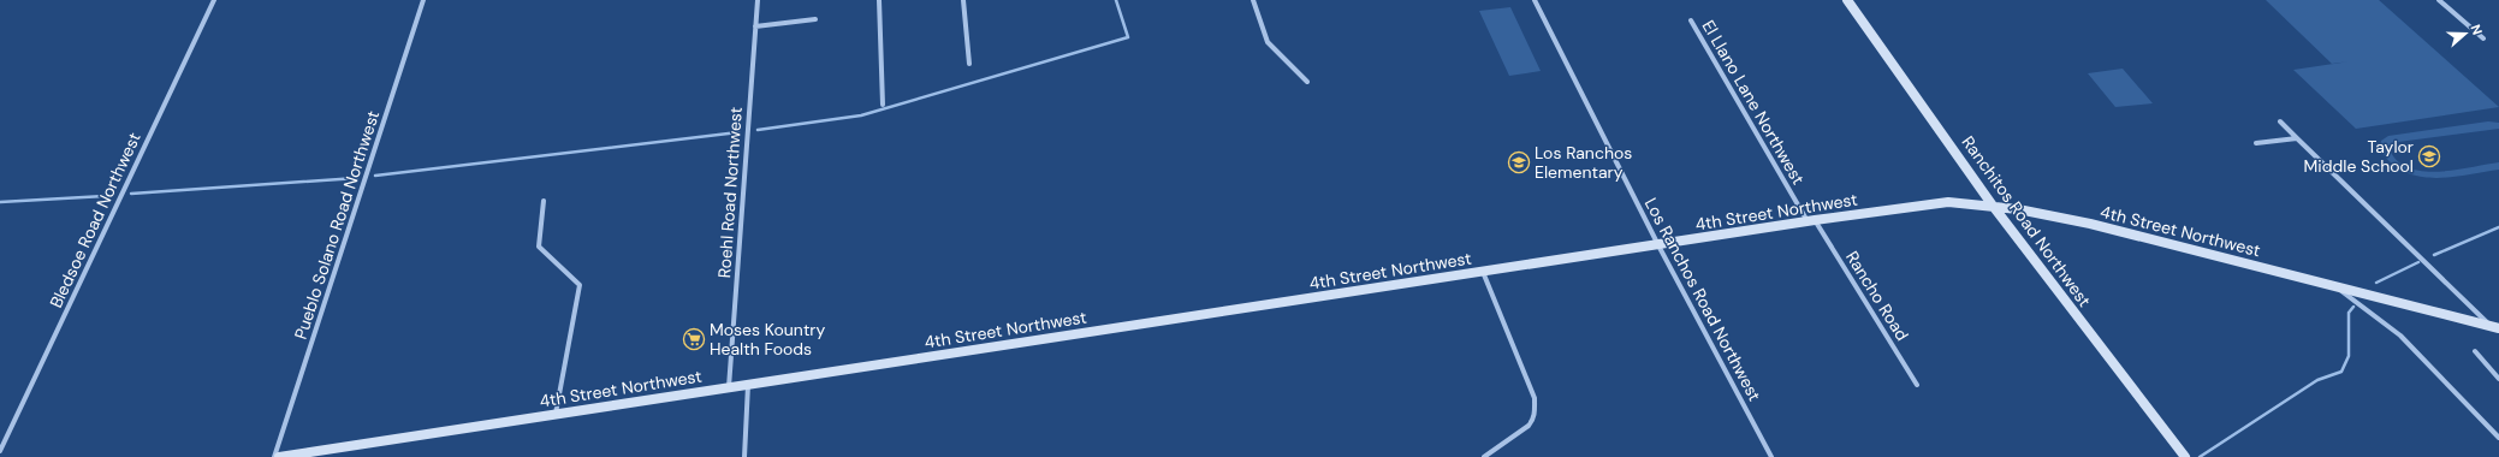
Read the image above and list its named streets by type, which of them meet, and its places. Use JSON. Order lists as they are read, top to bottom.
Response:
{
  "streets": {
    "main road": ["4th Street Northwest", "Ranchitos Road Northwest"],
    "street": [
      "El Llano Lane Northwest",
      "Roehl Road Northwest",
      "Bledsoe Road Northwest",
      "Pueblo Solano Road Northwest",
      "Rancho Road",
      "Los Ranchos Road Northwest"
    ]
  },
  "crossings": [
    ["El Llano Lane Northwest", "4th Street Northwest"],
    ["El Llano Lane Northwest", "Rancho Road"],
    ["Roehl Road Northwest", "4th Street Northwest"],
    ["4th Street Northwest", "Ranchitos Road Northwest"],
    ["4th Street Northwest", "Rancho Road"],
    ["4th Street Northwest", "Los Ranchos Road Northwest"]
  ],
  "places": {
    "school or university": ["Taylor Middle School", "Los Ranchos Elementary"],
    "supermarket": ["Moses Kountry Health Foods"]
  },
  "north": "right"
}
